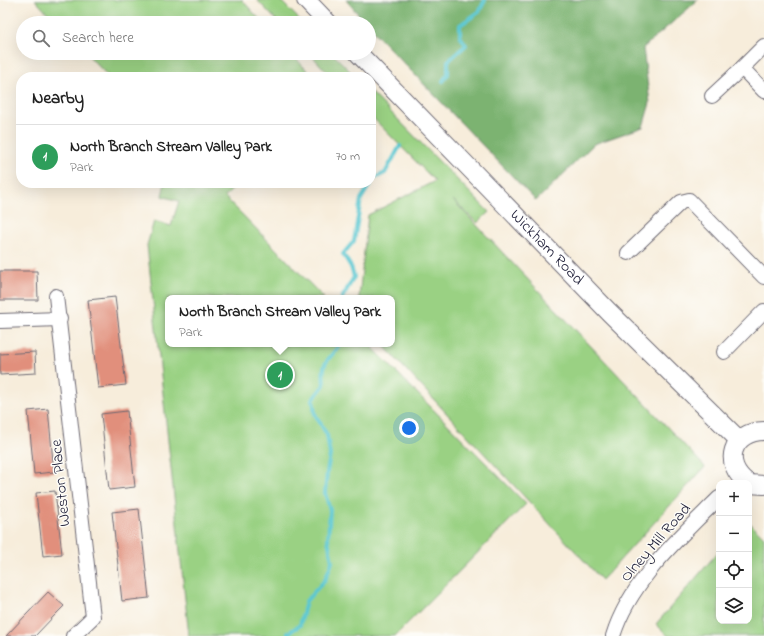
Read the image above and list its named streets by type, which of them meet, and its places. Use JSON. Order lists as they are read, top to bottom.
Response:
{
  "streets": {
    "street": ["Wickham Road", "Weston Place", "Olney Mill Road"]
  },
  "page": {
    "search": "Search here",
    "heading": "Nearby",
    "list": [
      {
        "mark": "1",
        "name": "North Branch Stream Valley Park",
        "note": "Park",
        "value": "70 m"
      }
    ],
    "popup": ["North Branch Stream Valley Park", "Park"],
    "pins": "1",
    "map_buttons": ["+", "−"]
  }
}
